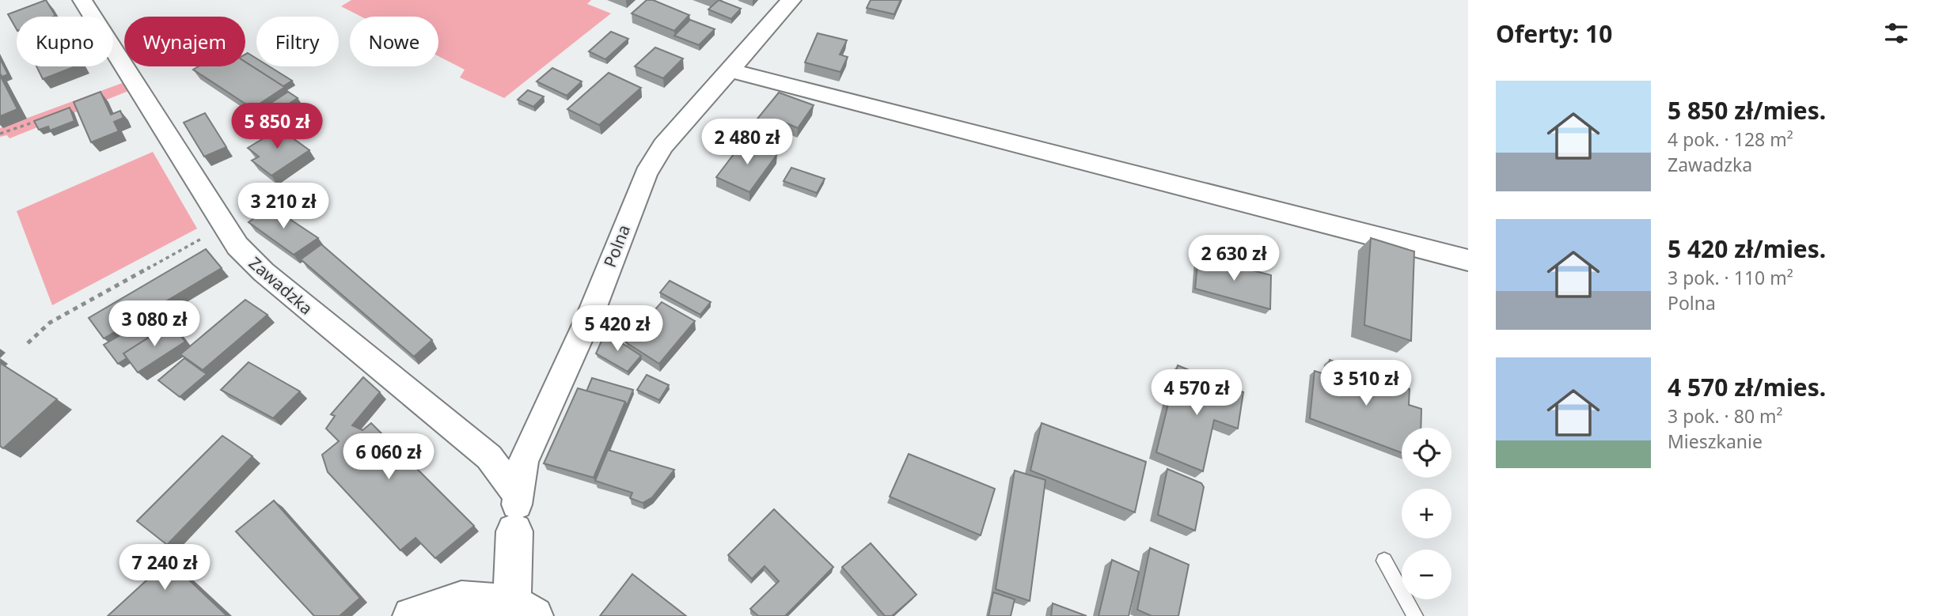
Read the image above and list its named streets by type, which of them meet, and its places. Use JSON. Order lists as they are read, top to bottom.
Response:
{
  "streets": {
    "street": ["Polna", "Zawadzka"]
  },
  "crossings": [
    ["Polna", "Zawadzka"]
  ],
  "page": {
    "heading": "Oferty: 10",
    "chip": [
      "Kupno",
      "Wynajem",
      "Filtry",
      "Nowe"
    ],
    "list": [
      {
        "name": "5 850 zł/mies.",
        "note": "4 pok. · 128 m² · Zawadzka"
      },
      {
        "name": "5 420 zł/mies.",
        "note": "3 pok. · 110 m² · Polna"
      },
      {
        "name": "4 570 zł/mies.",
        "note": "3 pok. · 80 m² · Mieszkanie"
      }
    ],
    "price": [
      "5 850 zł",
      "2 480 zł",
      "3 210 zł",
      "2 630 zł",
      "3 080 zł",
      "5 420 zł",
      "3 510 zł",
      "4 570 zł",
      "6 060 zł",
      "7 240 zł"
    ],
    "map_buttons": ["+", "−"]
  }
}
